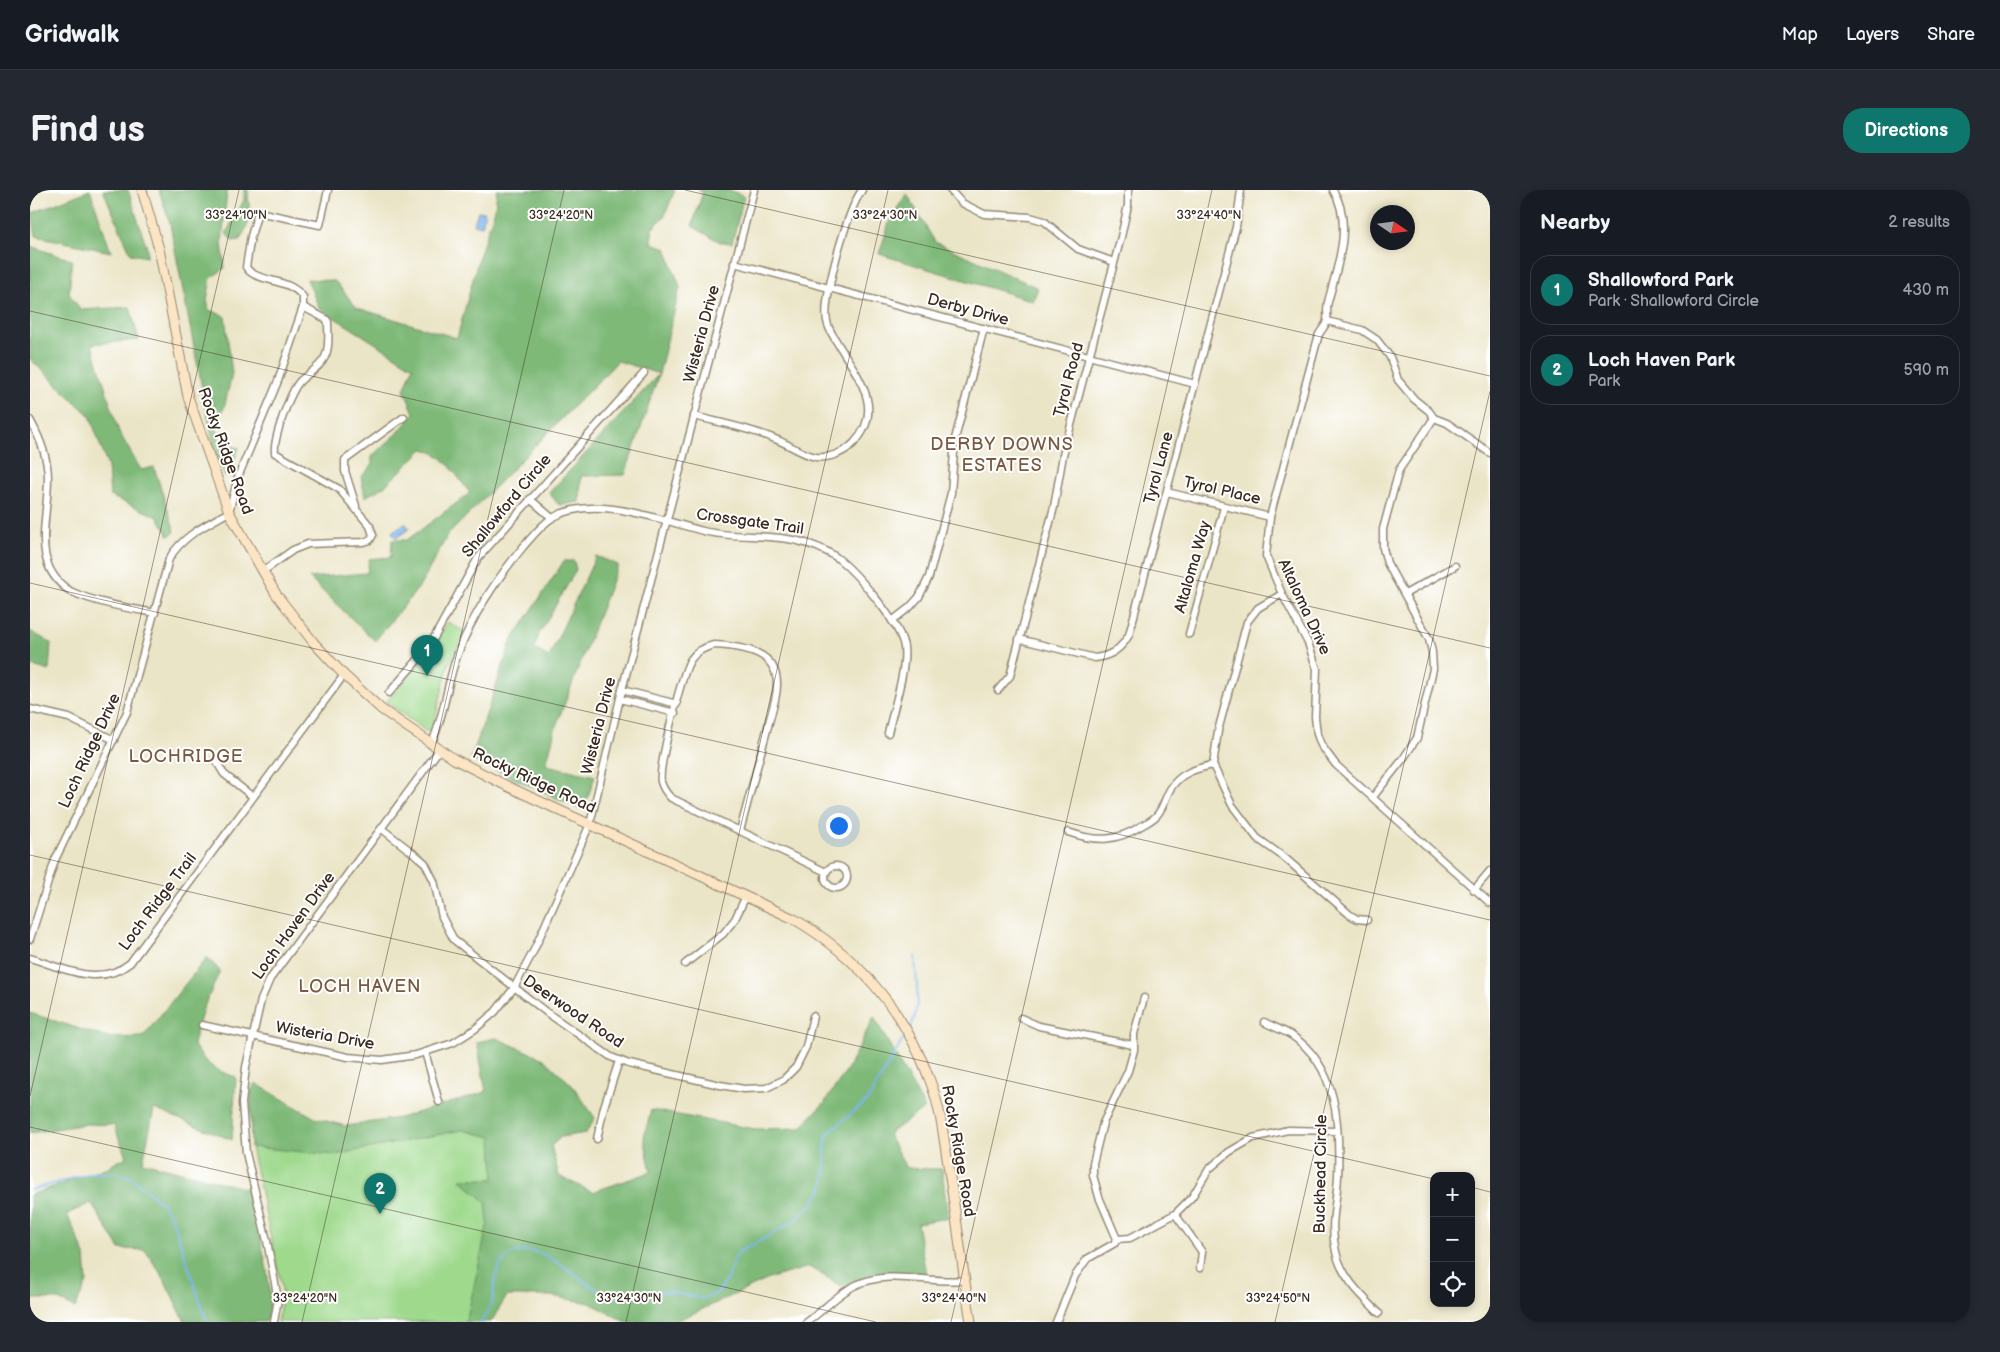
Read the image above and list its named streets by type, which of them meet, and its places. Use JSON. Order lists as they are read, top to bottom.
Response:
{
  "streets": {
    "main road": ["Rocky Ridge Road"],
    "street": [
      "Derby Drive",
      "Wisteria Drive",
      "Tyrol Road",
      "Tyrol Lane",
      "Tyrol Place",
      "Shallowford Circle",
      "Crossgate Trail",
      "Altaloma Way",
      "Altaloma Drive",
      "Loch Ridge Drive",
      "Loch Ridge Trail",
      "Loch Haven Drive",
      "Deerwood Road",
      "Buckhead Circle"
    ]
  },
  "crossings": [
    ["Derby Drive", "Wisteria Drive"],
    ["Derby Drive", "Tyrol Road"],
    ["Derby Drive", "Tyrol Lane"],
    ["Wisteria Drive", "Rocky Ridge Road"],
    ["Wisteria Drive", "Crossgate Trail"],
    ["Wisteria Drive", "Loch Haven Drive"],
    ["Wisteria Drive", "Deerwood Road"],
    ["Tyrol Road", "Tyrol Lane"],
    ["Rocky Ridge Road", "Loch Ridge Drive"],
    ["Rocky Ridge Road", "Loch Ridge Trail"],
    ["Rocky Ridge Road", "Loch Haven Drive"],
    ["Tyrol Lane", "Tyrol Place"],
    ["Tyrol Place", "Altaloma Way"],
    ["Tyrol Place", "Altaloma Drive"],
    ["Loch Haven Drive", "Deerwood Road"]
  ],
  "districts": ["DERBY DOWNS ESTATES", "LOCHRIDGE", "LOCH HAVEN"],
  "north": "right",
  "page": {
    "header": "Gridwalk",
    "nav": ["Map", "Layers", "Share"],
    "buttons": "Directions",
    "title": "Find us",
    "heading": ["Nearby", "2 results"],
    "list": [
      {
        "mark": "1",
        "name": "Shallowford Park",
        "note": "Park · Shallowford Circle",
        "value": "430 m"
      },
      {
        "mark": "2",
        "name": "Loch Haven Park",
        "note": "Park",
        "value": "590 m"
      }
    ],
    "pins": ["1", "2"],
    "map_buttons": ["+", "−"]
  },
  "coordinates": [
    "33°24'10\"N",
    "33°24'20\"N",
    "33°24'30\"N",
    "33°24'40\"N",
    "33°24'50\"N"
  ]
}
